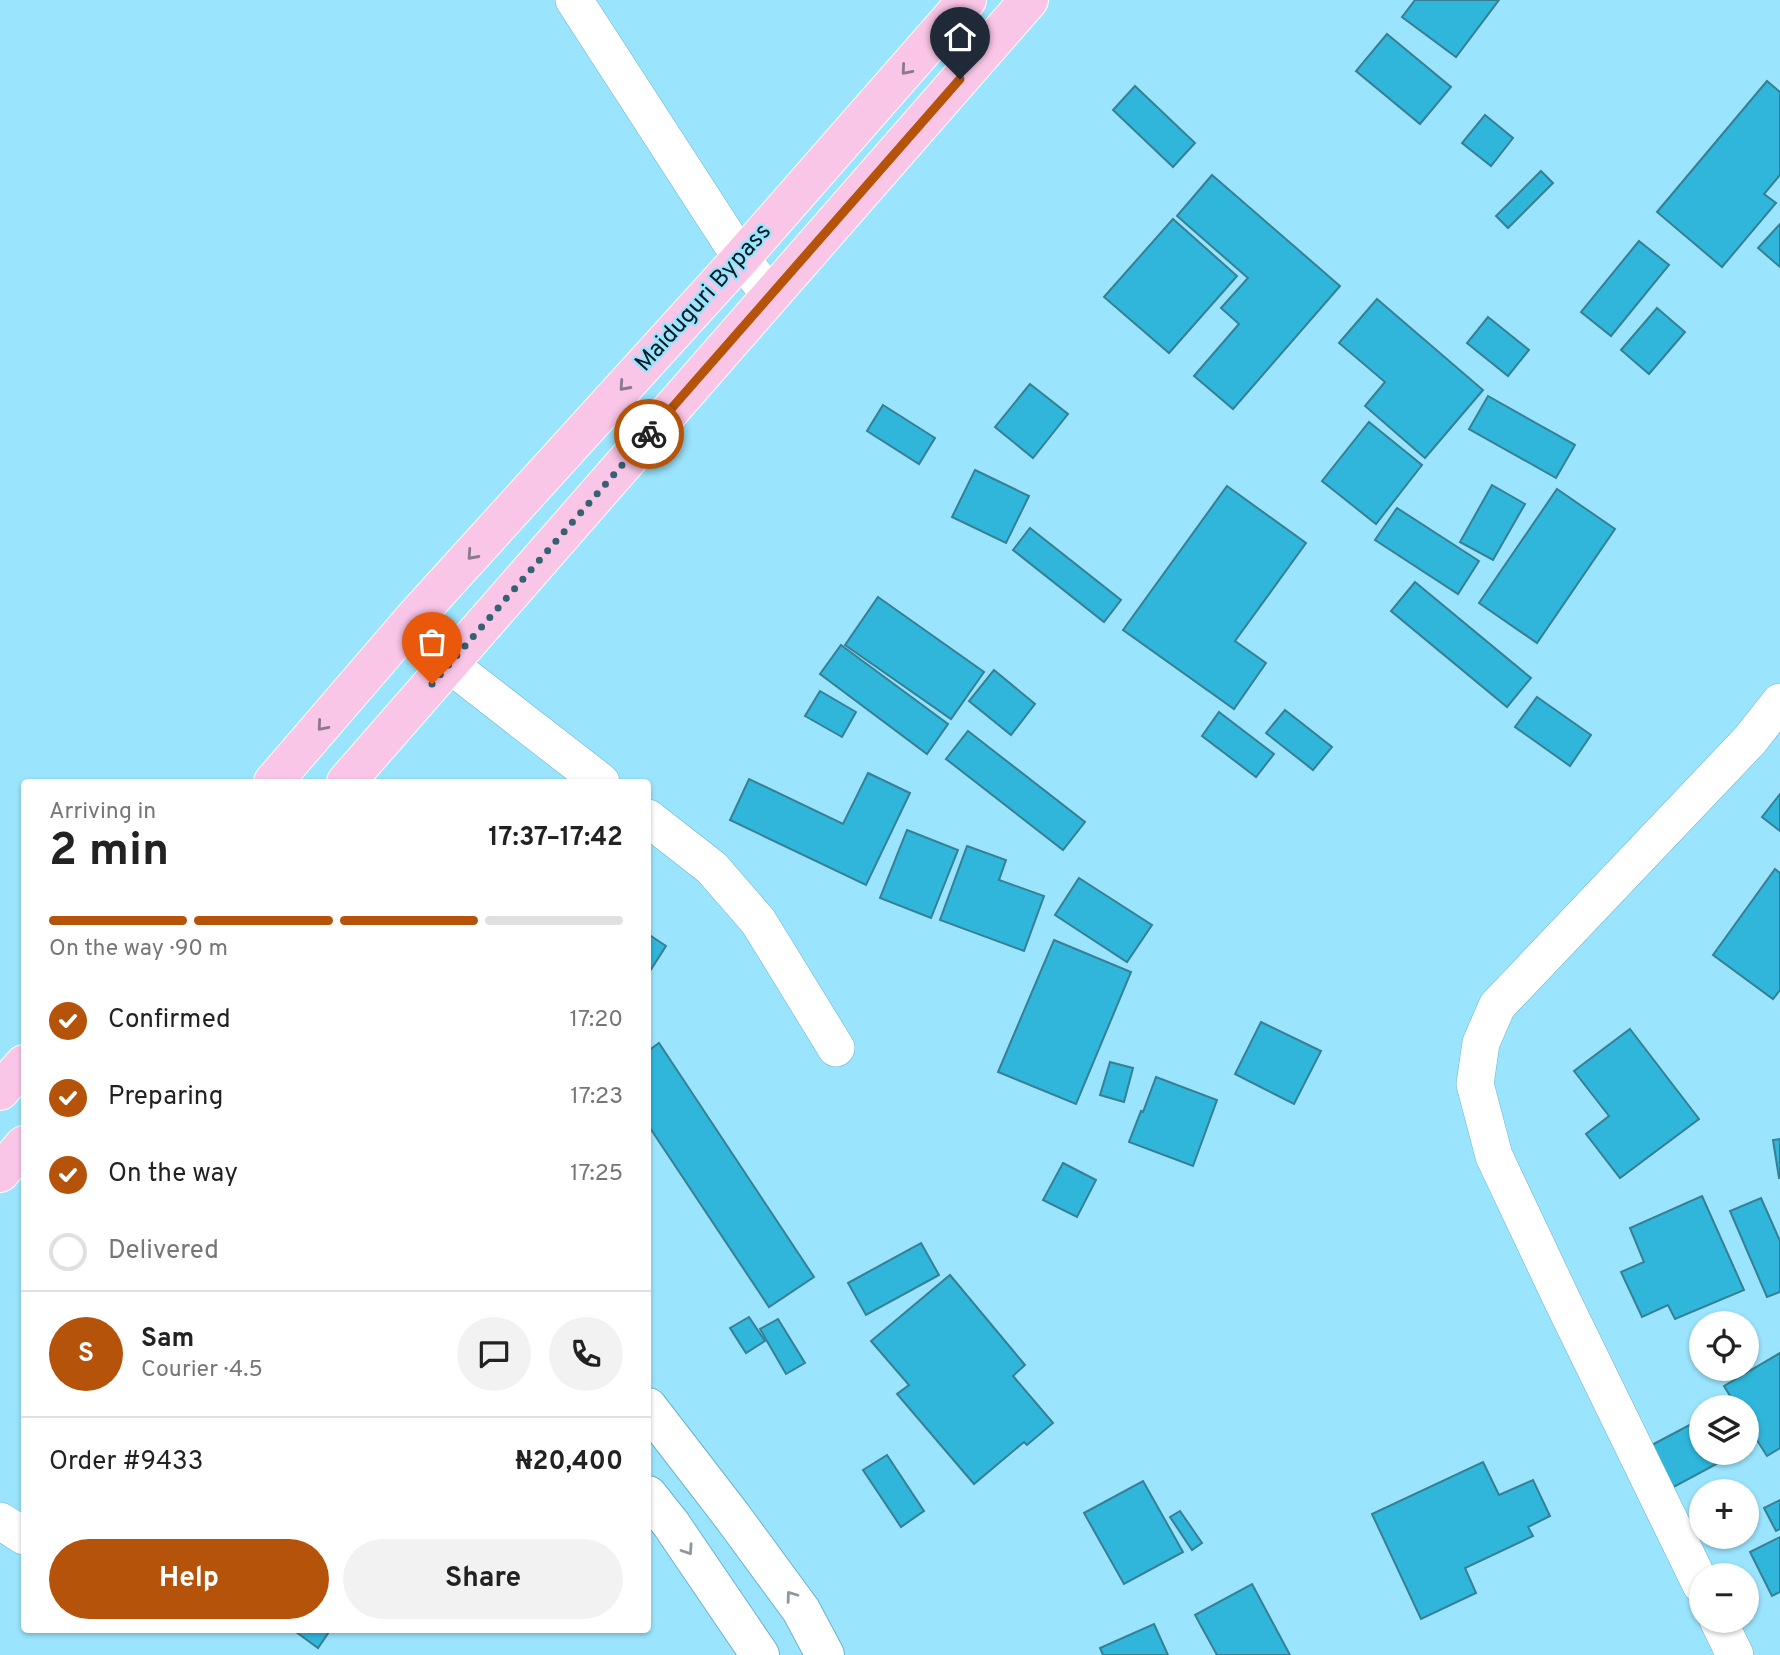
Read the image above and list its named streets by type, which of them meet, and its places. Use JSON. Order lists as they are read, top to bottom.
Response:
{
  "streets": {
    "highway": ["Maiduguri Bypass"]
  },
  "page": {
    "heading": ["2 min", "Arriving in", "17:37–17:42"],
    "panel": [
      "Sam",
      "Courier · 4.5",
      "Order #9433",
      "₦20,400"
    ],
    "bar": "On the way · 90 m",
    "list": [
      ["Confirmed", "17:20"],
      ["Preparing", "17:23"],
      ["On the way", "17:25"],
      "Delivered"
    ],
    "map_buttons": ["+", "−"],
    "round": "S",
    "buttons": ["Help", "Share"]
  }
}
